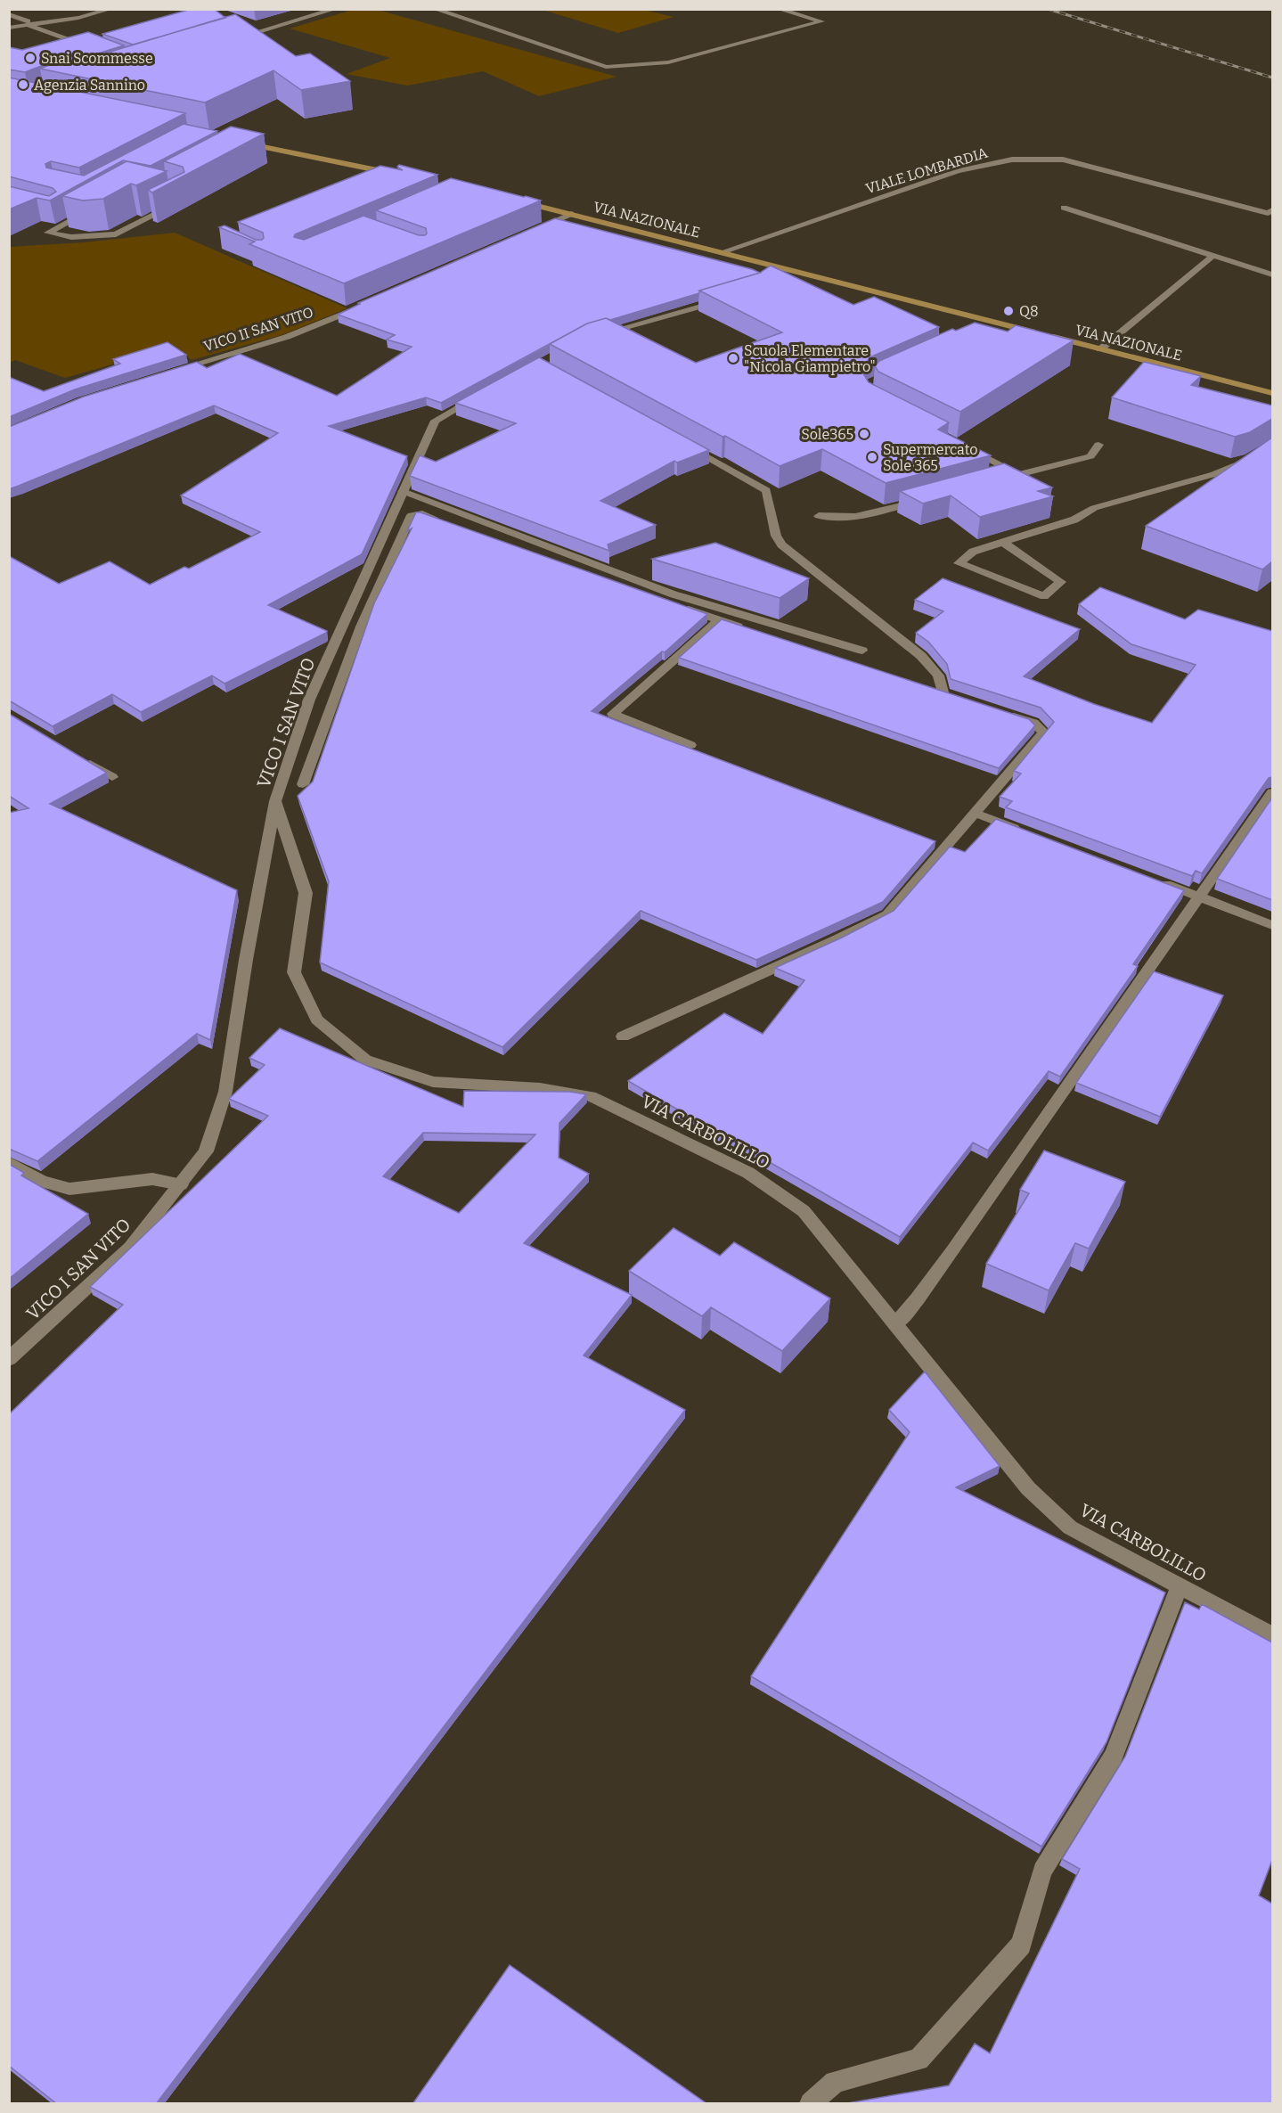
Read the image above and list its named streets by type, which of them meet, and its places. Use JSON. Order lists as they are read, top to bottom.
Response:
{
  "streets": {
    "main road": ["VIA NAZIONALE"],
    "street": [
      "VIALE LOMBARDIA",
      "VICO II SAN VITO",
      "VICO I SAN VITO",
      "VIA CARBOLILLO"
    ]
  },
  "crossings": [
    ["VIALE LOMBARDIA", "VIA NAZIONALE"],
    ["VICO I SAN VITO", "VIA CARBOLILLO"]
  ],
  "places": [
    "Snai Scommesse",
    "Agenzia Sannino",
    "Q8",
    "Scuola Elementare \"Nicola Giampietro\"",
    "Sole365",
    "Supermercato Sole 365"
  ]
}
